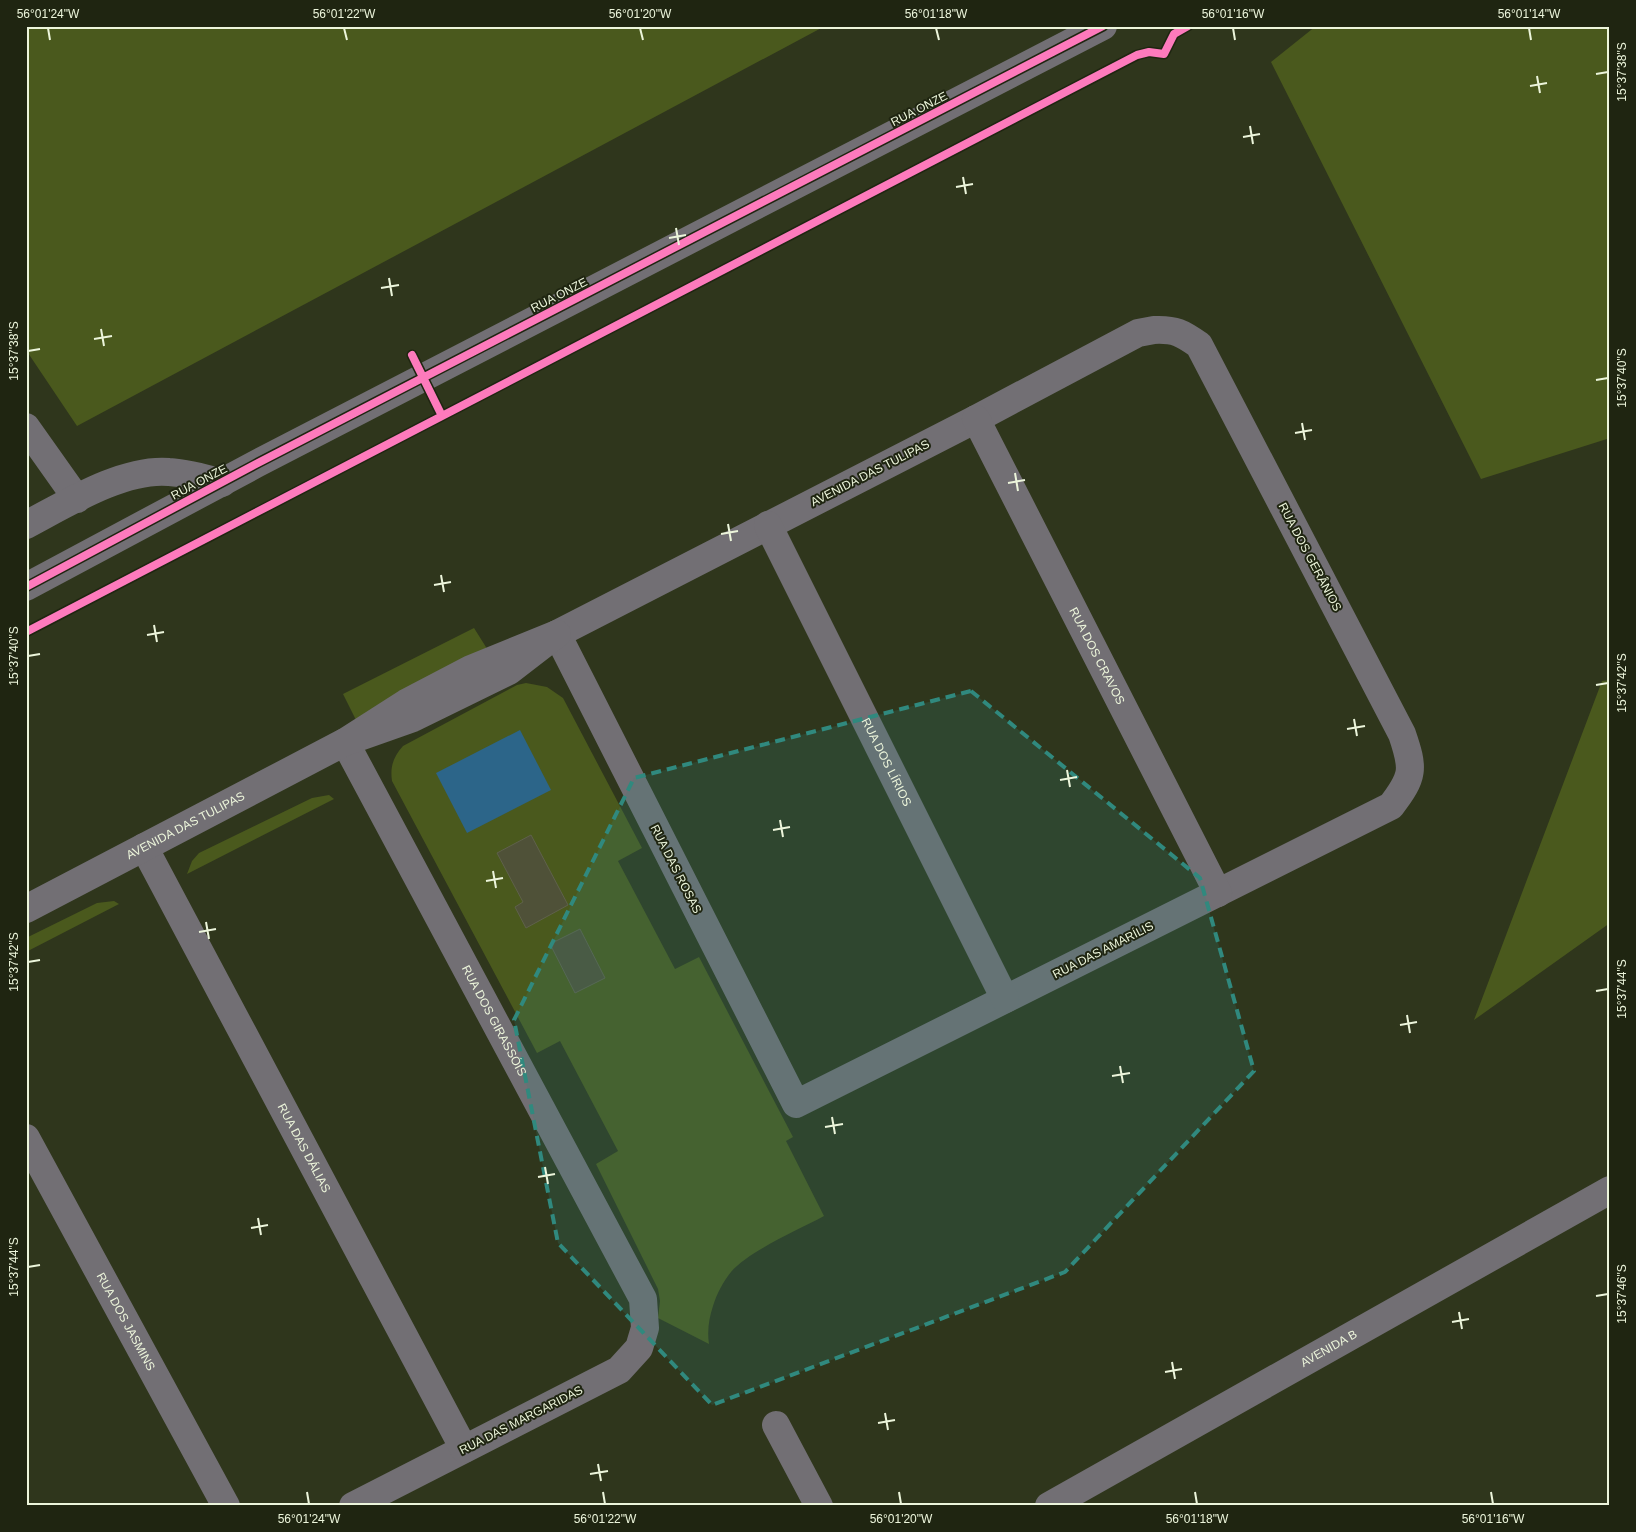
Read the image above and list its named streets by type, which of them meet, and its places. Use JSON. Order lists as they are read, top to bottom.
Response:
{
  "streets": {
    "street": [
      "RUA ONZE",
      "AVENIDA DAS TULIPAS",
      "RUA DOS GERÂNIOS",
      "RUA DOS CRAVOS",
      "RUA DOS LÍRIOS",
      "RUA DAS ROSAS",
      "RUA DAS AMARÍLIS",
      "RUA DOS GIRASSÓIS",
      "RUA DAS DÁLIAS",
      "RUA DOS JASMINS",
      "AVENIDA B",
      "RUA DAS MARGARIDAS"
    ]
  },
  "crossings": [
    ["AVENIDA DAS TULIPAS", "RUA DOS GERÂNIOS"],
    ["AVENIDA DAS TULIPAS", "RUA DOS CRAVOS"],
    ["AVENIDA DAS TULIPAS", "RUA DOS LÍRIOS"],
    ["AVENIDA DAS TULIPAS", "RUA DAS ROSAS"],
    ["AVENIDA DAS TULIPAS", "RUA DOS GIRASSÓIS"],
    ["AVENIDA DAS TULIPAS", "RUA DAS DÁLIAS"],
    ["RUA DOS GERÂNIOS", "RUA DAS AMARÍLIS"],
    ["RUA DOS CRAVOS", "RUA DAS AMARÍLIS"],
    ["RUA DOS LÍRIOS", "RUA DAS AMARÍLIS"],
    ["RUA DAS ROSAS", "RUA DAS AMARÍLIS"],
    ["RUA DOS GIRASSÓIS", "RUA DAS MARGARIDAS"],
    ["RUA DAS DÁLIAS", "RUA DAS MARGARIDAS"]
  ],
  "coordinates": [
    "56°01'24\"W",
    "56°01'22\"W",
    "56°01'20\"W",
    "56°01'18\"W",
    "56°01'16\"W",
    "56°01'14\"W",
    "15°37'38\"S",
    "15°37'40\"S",
    "15°37'42\"S",
    "15°37'44\"S",
    "15°37'46\"S"
  ]
}
